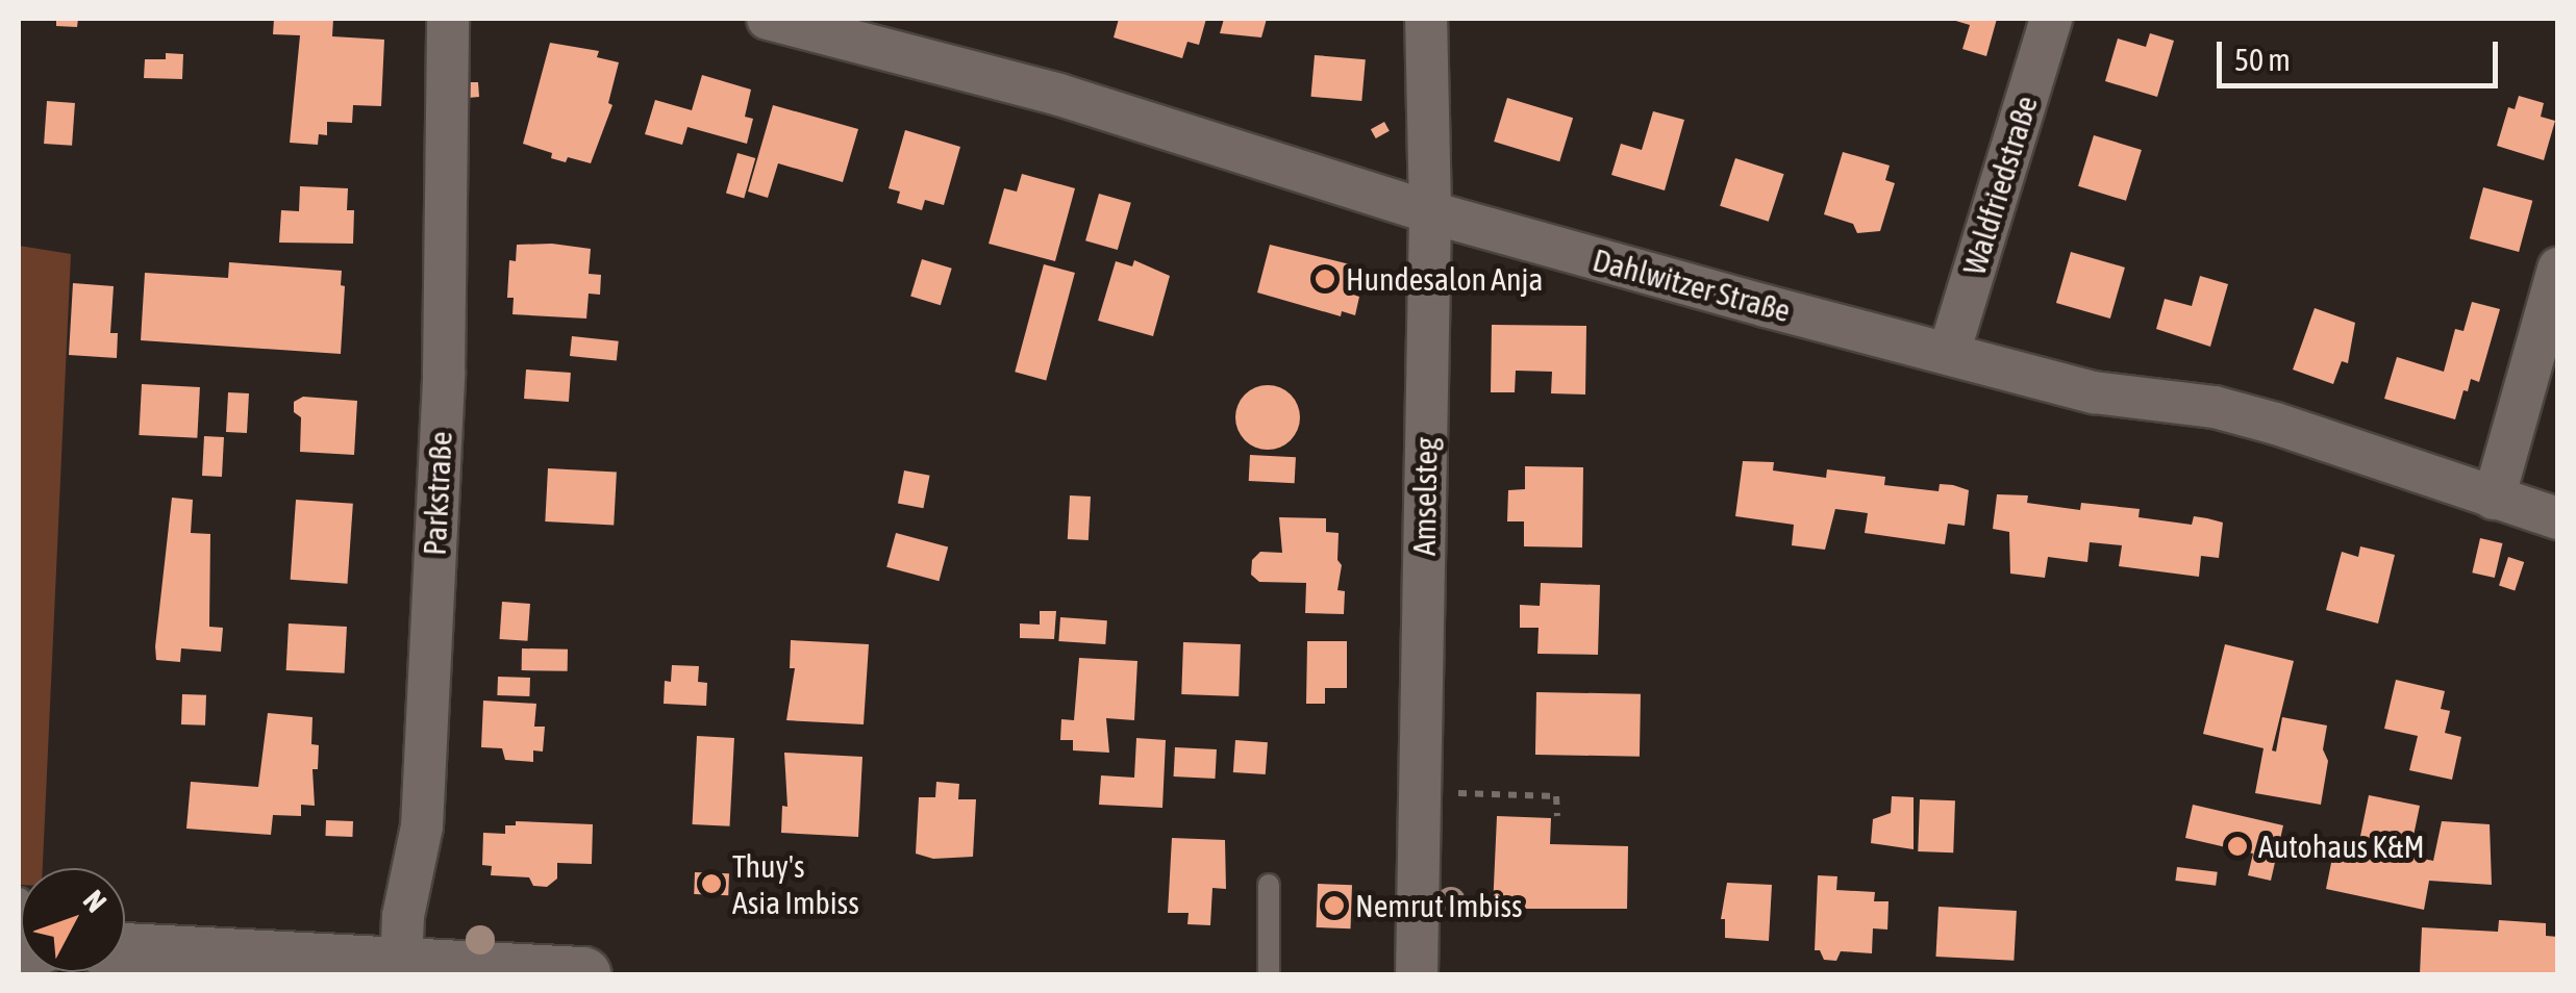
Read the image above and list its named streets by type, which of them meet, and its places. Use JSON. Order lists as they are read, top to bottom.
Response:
{
  "streets": {
    "street": [
      "Waldfriedstraße",
      "Dahlwitzer Straße",
      "Parkstraße",
      "Amselsteg"
    ]
  },
  "crossings": [
    ["Waldfriedstraße", "Dahlwitzer Straße"],
    ["Dahlwitzer Straße", "Amselsteg"]
  ],
  "places": [
    "Hundesalon Anja",
    "Autohaus K&M",
    "Thuy's Asia Imbiss",
    "Nemrut Imbiss"
  ],
  "scale_bar": "50 m",
  "north": "top right"
}
